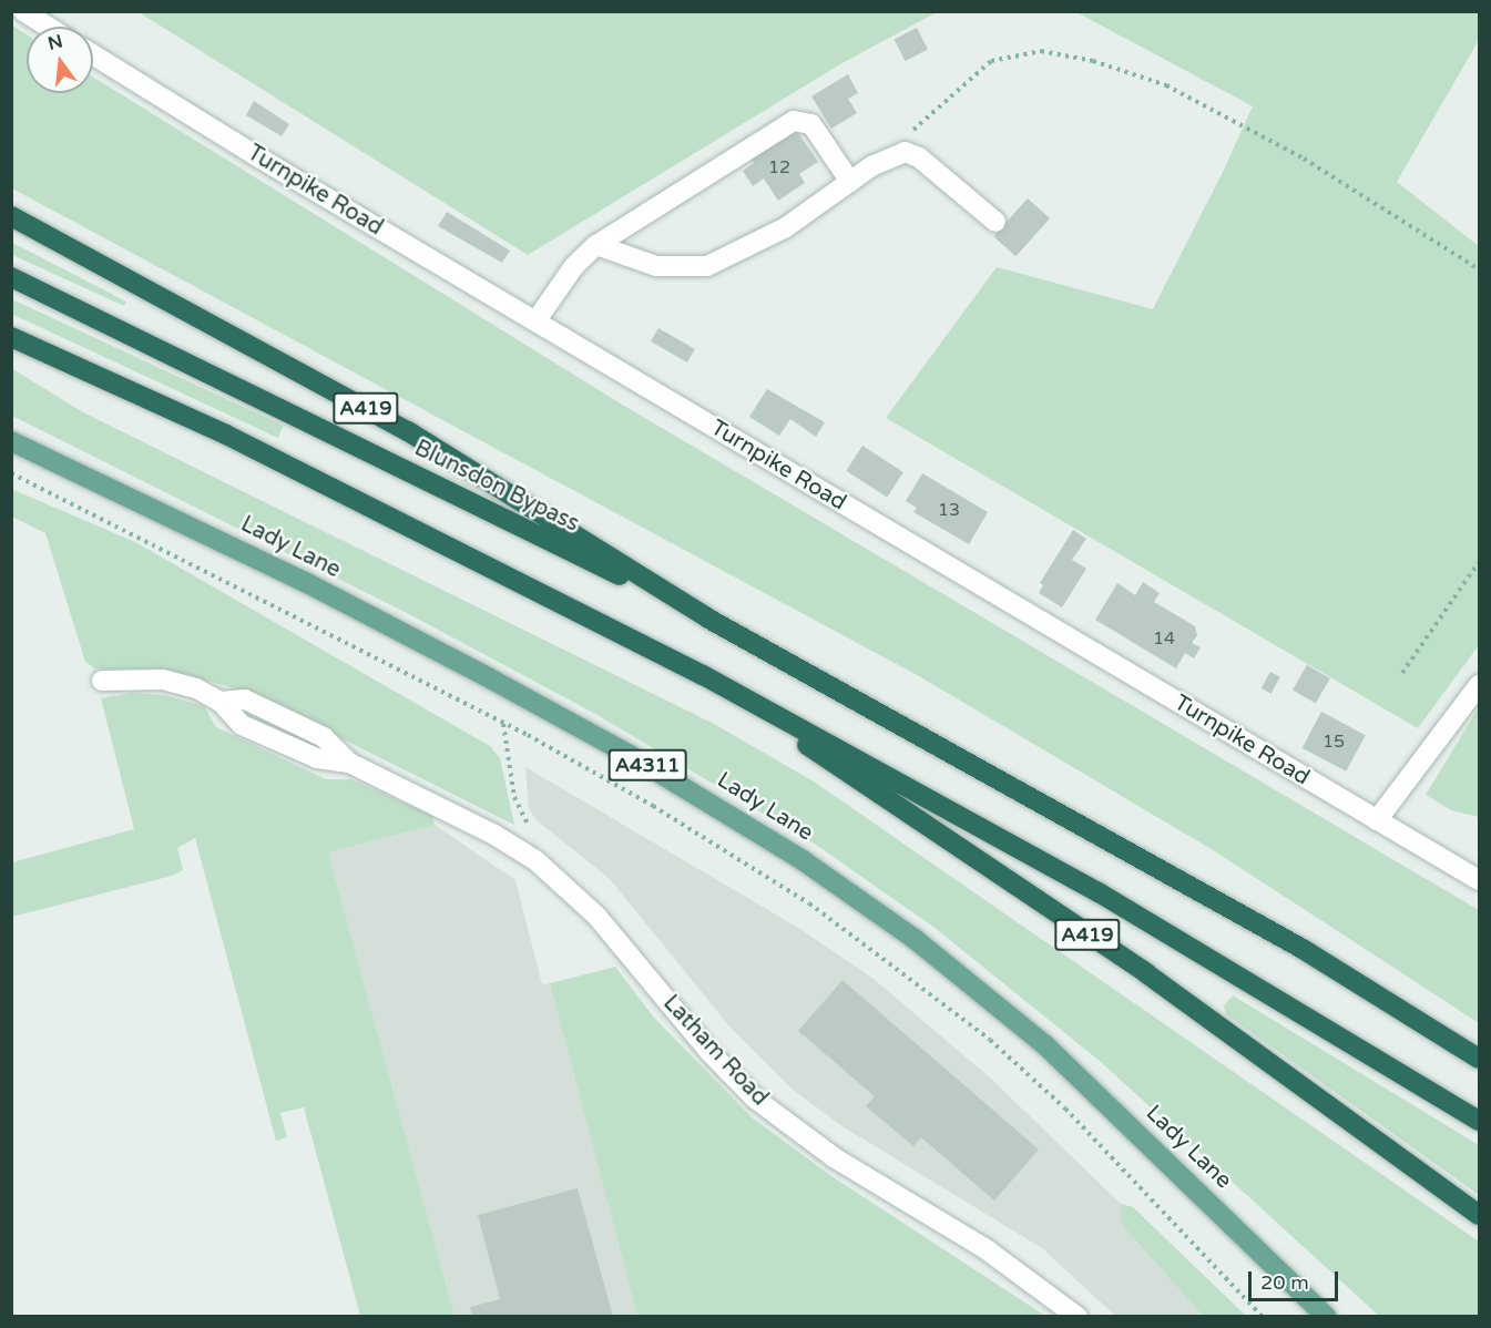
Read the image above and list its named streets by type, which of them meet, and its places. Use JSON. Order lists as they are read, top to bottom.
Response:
{
  "streets": {
    "highway": ["A419", "Blunsdon Bypass"],
    "main road": ["Lady Lane", "A4311"],
    "street": ["Turnpike Road", "Latham Road"]
  },
  "crossings": [
    ["A419", "Blunsdon Bypass"]
  ],
  "house_numbers": [
    "12",
    "13",
    "14",
    "15"
  ],
  "scale_bar": "20 m",
  "north": "top"
}
